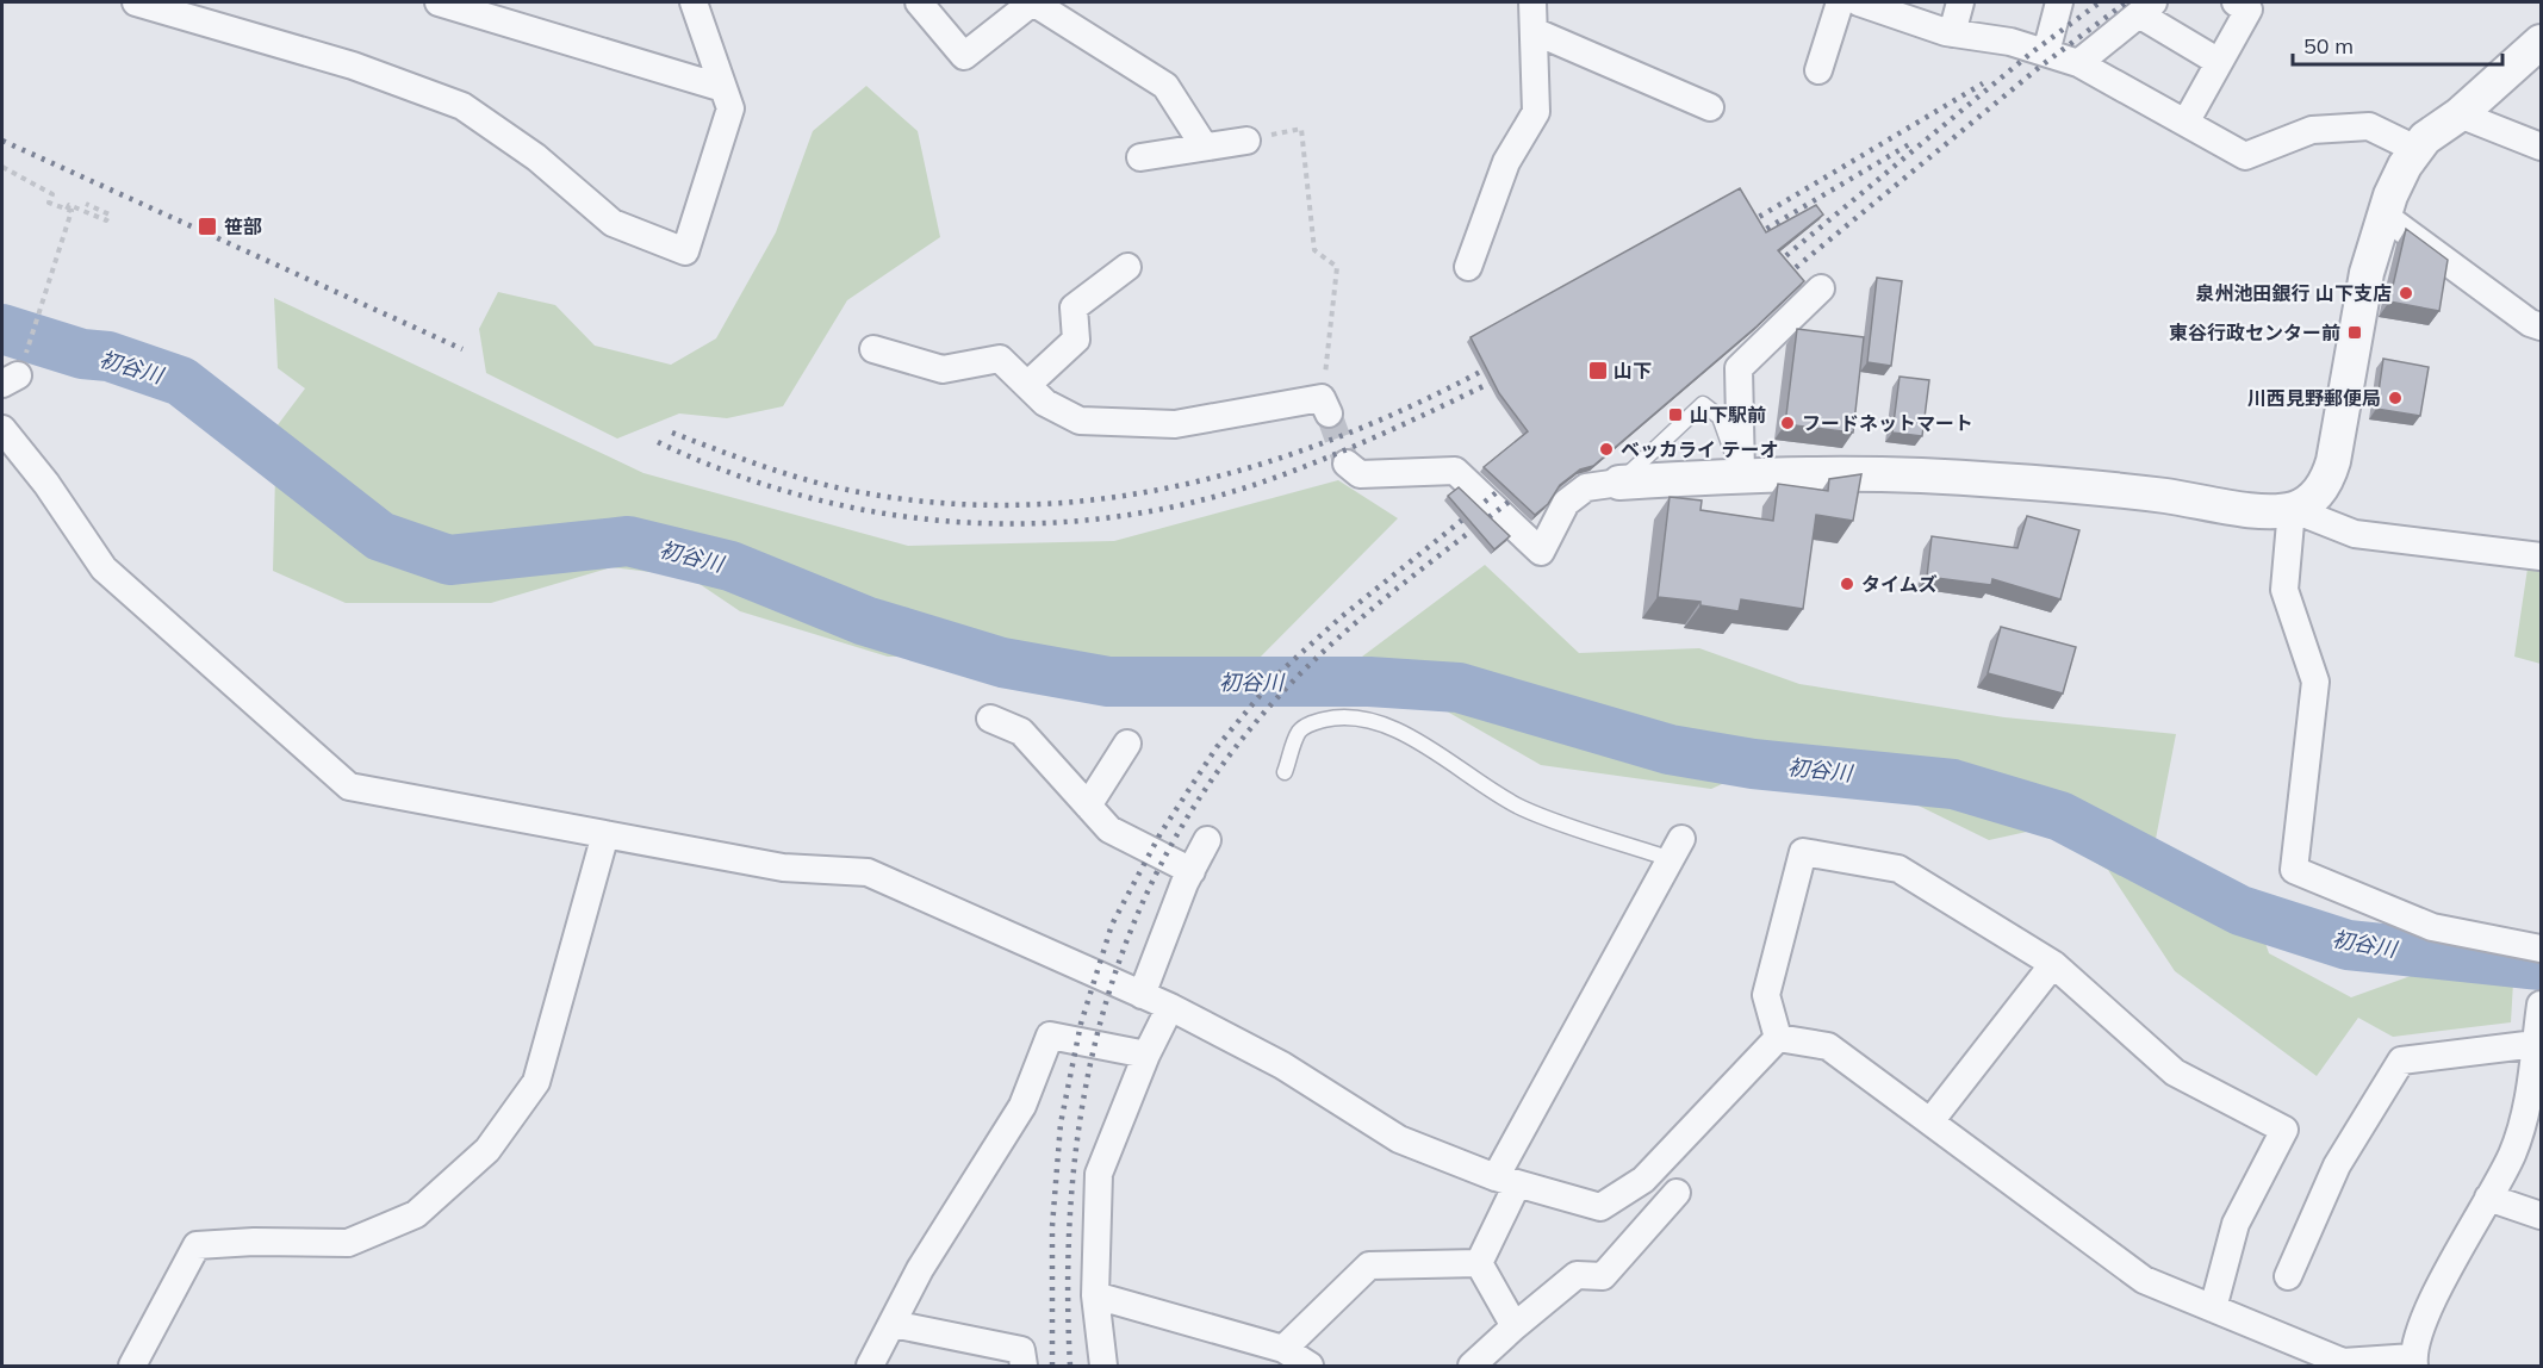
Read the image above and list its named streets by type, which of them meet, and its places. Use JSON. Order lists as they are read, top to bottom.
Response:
{
  "water": ["初谷川"],
  "places": {
    "transit": [
      "笹部",
      "東谷行政センター前",
      "山下",
      "山下駅前"
    ],
    "other": [
      "泉州池田銀行 山下支店",
      "川西見野郵便局",
      "フードネットマート",
      "ベッカライ テーオ",
      "タイムズ"
    ]
  },
  "scale_bar": "50 m"
}
